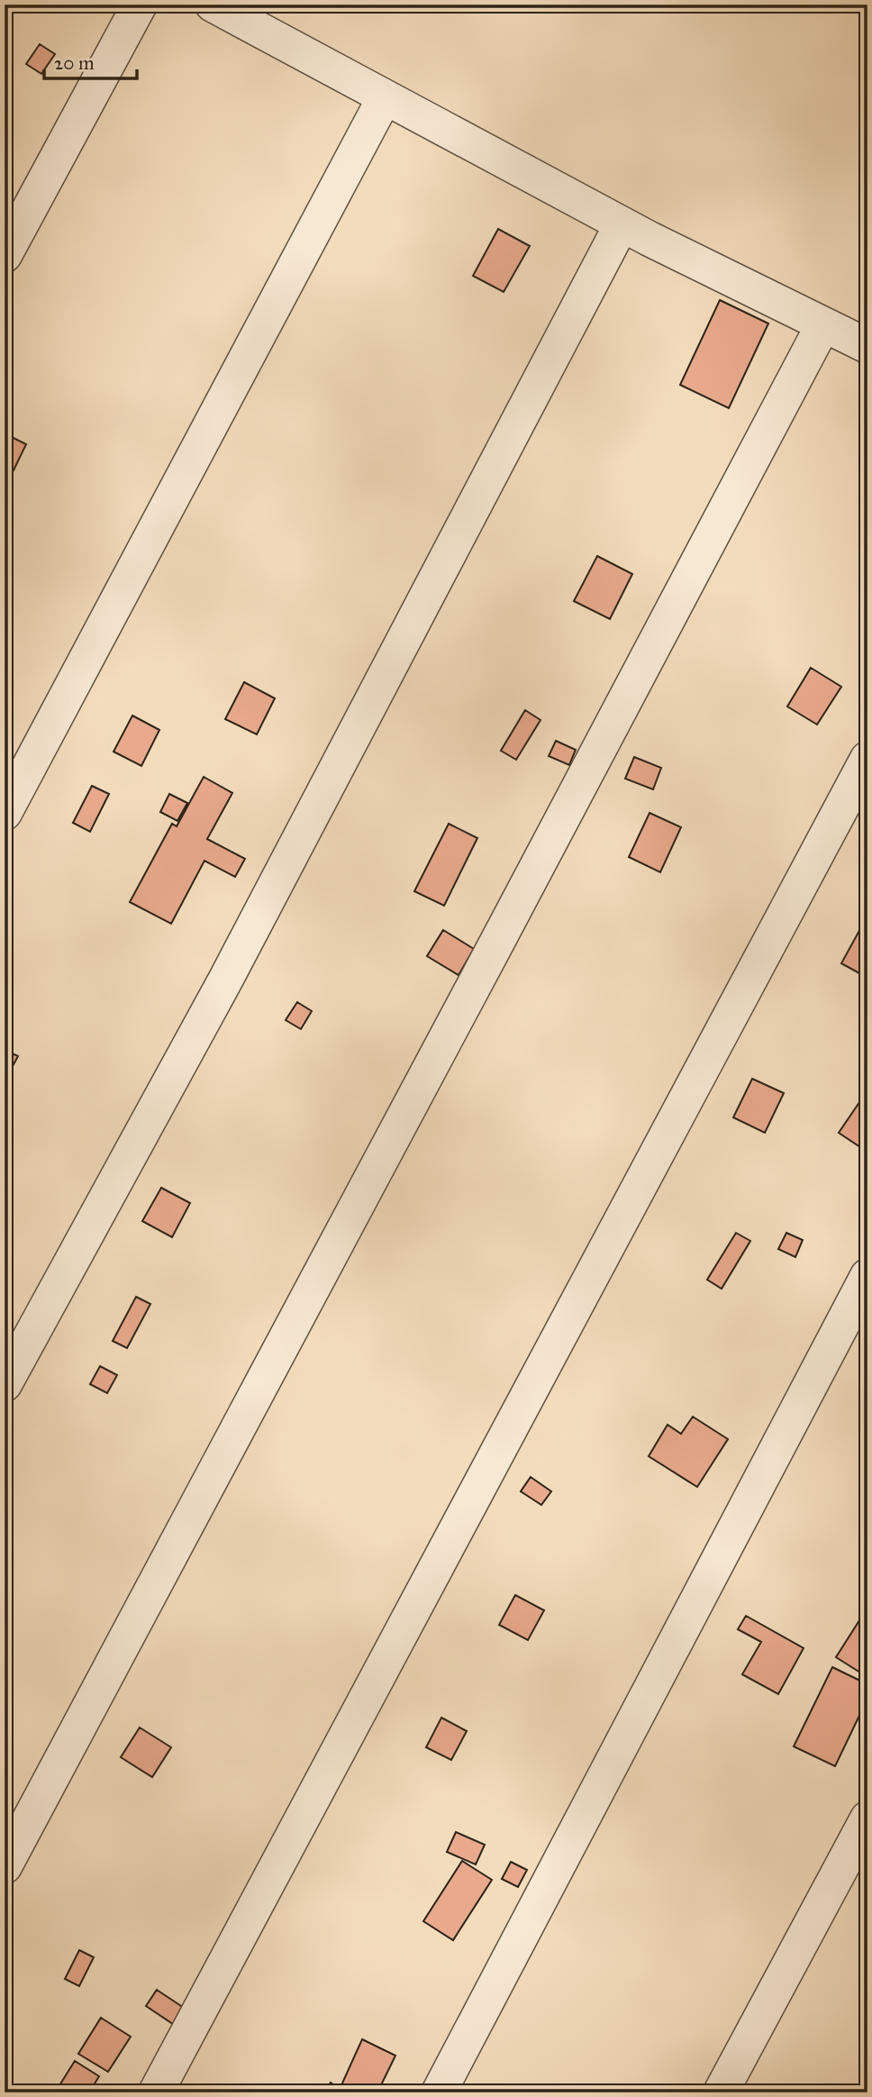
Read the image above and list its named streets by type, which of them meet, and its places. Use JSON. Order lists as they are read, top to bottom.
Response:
{
  "scale_bar": "20 m"
}
